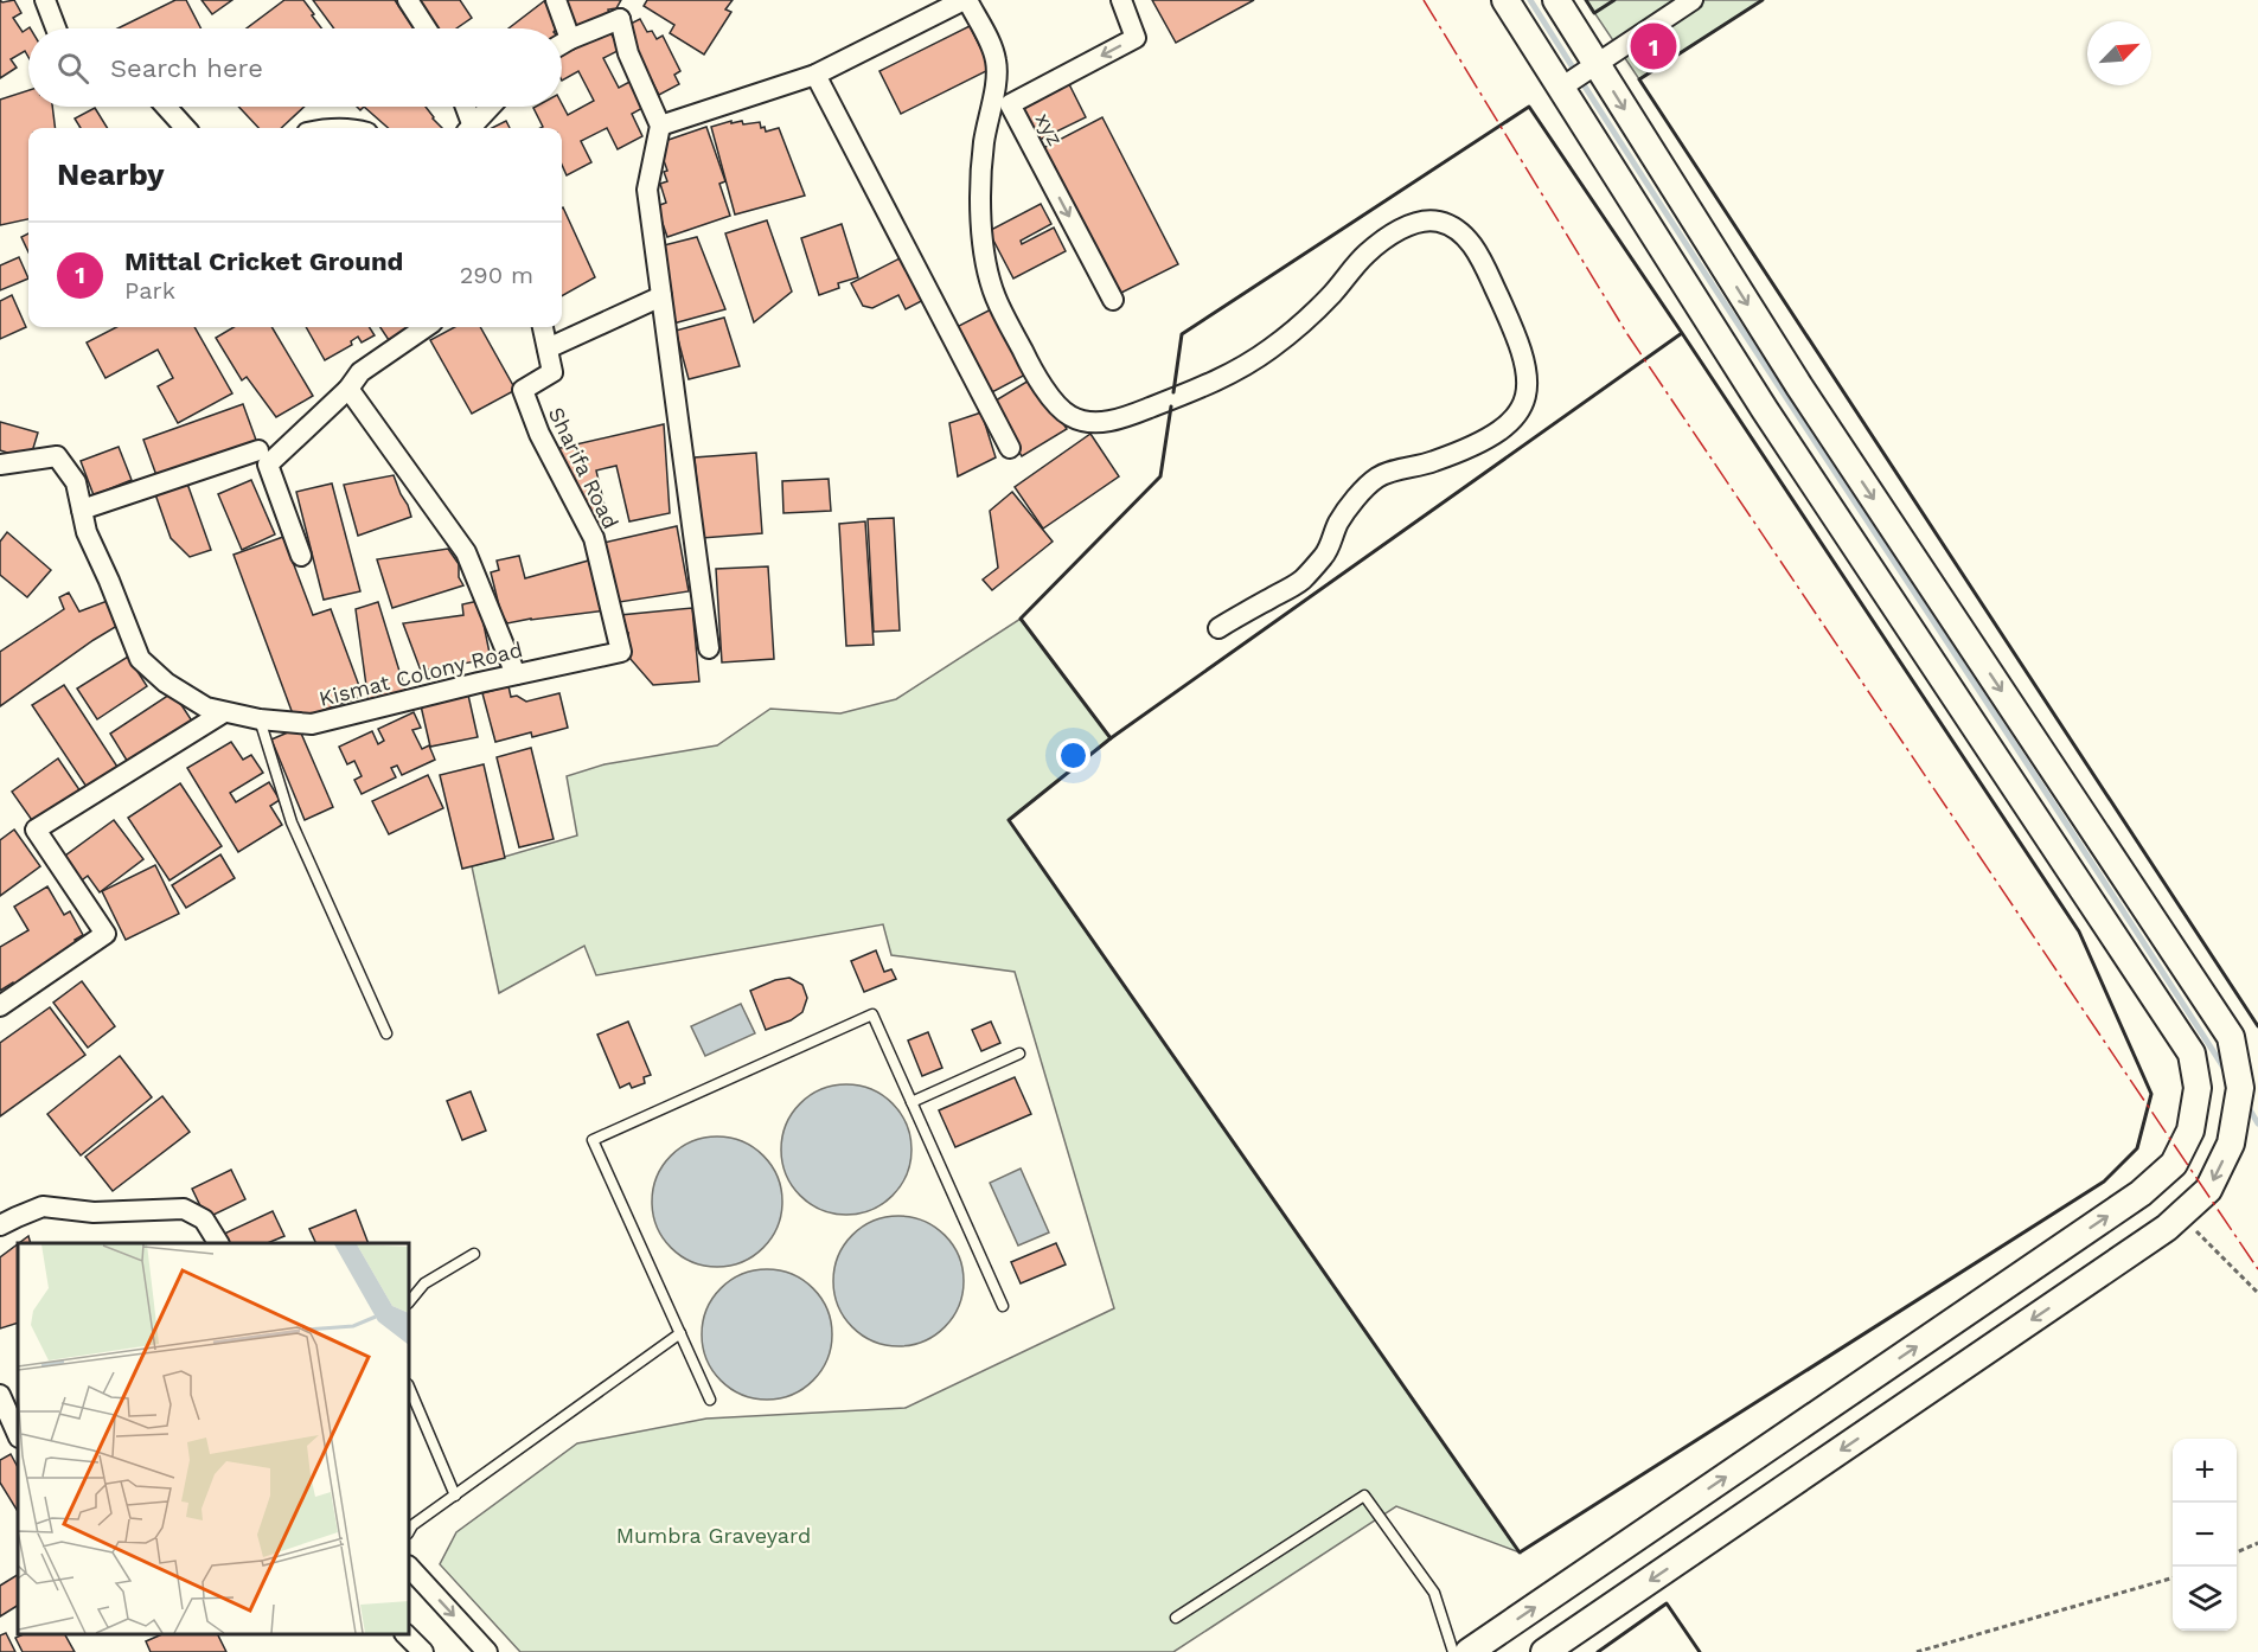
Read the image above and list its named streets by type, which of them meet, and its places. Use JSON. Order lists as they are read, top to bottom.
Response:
{
  "streets": {
    "street": ["xyz", "Sharifa Road", "Kismat Colony Road"]
  },
  "crossings": [
    ["Sharifa Road", "Kismat Colony Road"]
  ],
  "parks": ["Mumbra Graveyard"],
  "north": "top right",
  "page": {
    "pins": "1",
    "search": "Search here",
    "heading": "Nearby",
    "list": [
      {
        "mark": "1",
        "name": "Mittal Cricket Ground",
        "note": "Park",
        "value": "290 m"
      }
    ],
    "map_buttons": ["+", "−"]
  }
}
